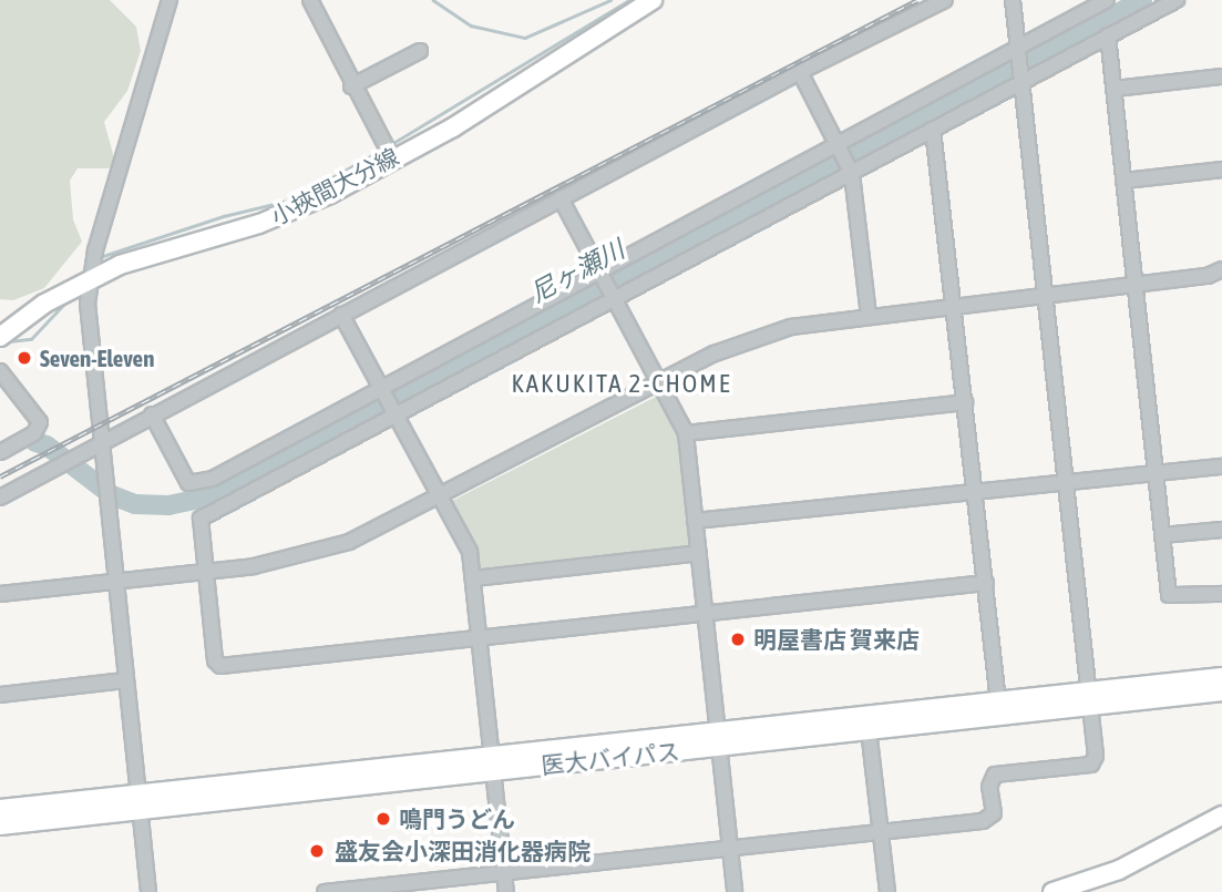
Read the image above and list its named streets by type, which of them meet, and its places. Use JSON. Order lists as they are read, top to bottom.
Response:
{
  "streets": {
    "main road": ["小挾間大分線", "医大バイパス"]
  },
  "districts": ["KAKUKITA 2-CHOME"],
  "water": ["尼ヶ瀬川"],
  "places": [
    "Seven-Eleven",
    "明屋書店 賀来店",
    "鳴門うどん",
    "盛友会小深田消化器病院"
  ]
}
